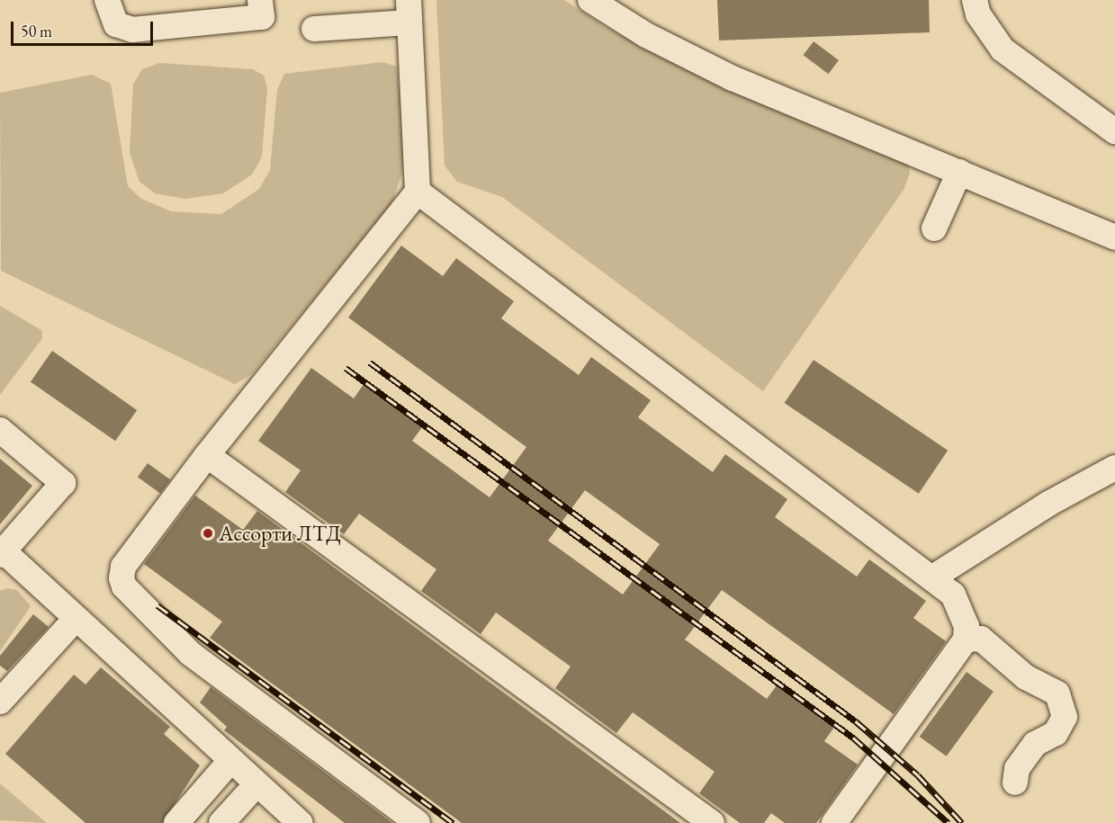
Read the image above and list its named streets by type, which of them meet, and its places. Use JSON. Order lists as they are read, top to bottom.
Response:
{
  "places": ["Ассорти ЛТД"],
  "scale_bar": "50 m"
}
